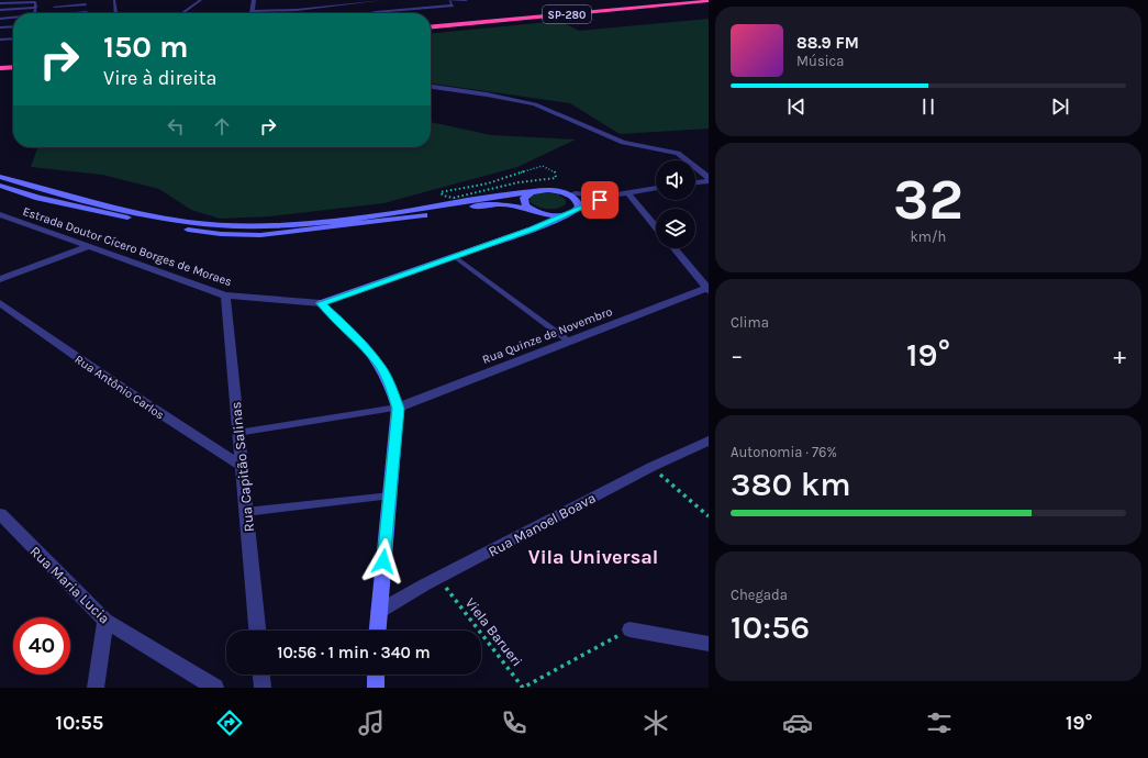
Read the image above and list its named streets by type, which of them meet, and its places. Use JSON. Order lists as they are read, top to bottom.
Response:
{
  "streets": {
    "highway": ["SP-280"],
    "street": [
      "Estrada Doutor Cícero Borges de Moraes",
      "Rua Quinze de Novembro",
      "Rua Antônio Carlos",
      "Rua Capitão Salinas",
      "Rua Manoel Boava",
      "Rua Maria Lucia"
    ],
    "path": ["Viela Barueri"]
  },
  "crossings": [
    ["Estrada Doutor Cícero Borges de Moraes", "Rua Capitão Salinas"],
    ["Rua Antônio Carlos", "Rua Capitão Salinas"],
    ["Rua Manoel Boava", "Viela Barueri"]
  ],
  "districts": ["Vila Universal"],
  "page": {
    "turn": ["150 m", "Vire à direita"],
    "song": ["88.9 FM", "Música"],
    "tile": [
      ["32", "km/h"],
      "Clima",
      ["Autonomia · 76%", "380 km"],
      ["Chegada", "10:56"]
    ],
    "heat": ["−", "19°", "+"],
    "limit": "40",
    "trip": "10:56 · 1 min · 340 m",
    "tabs": ["10:55", "19°"]
  }
}
